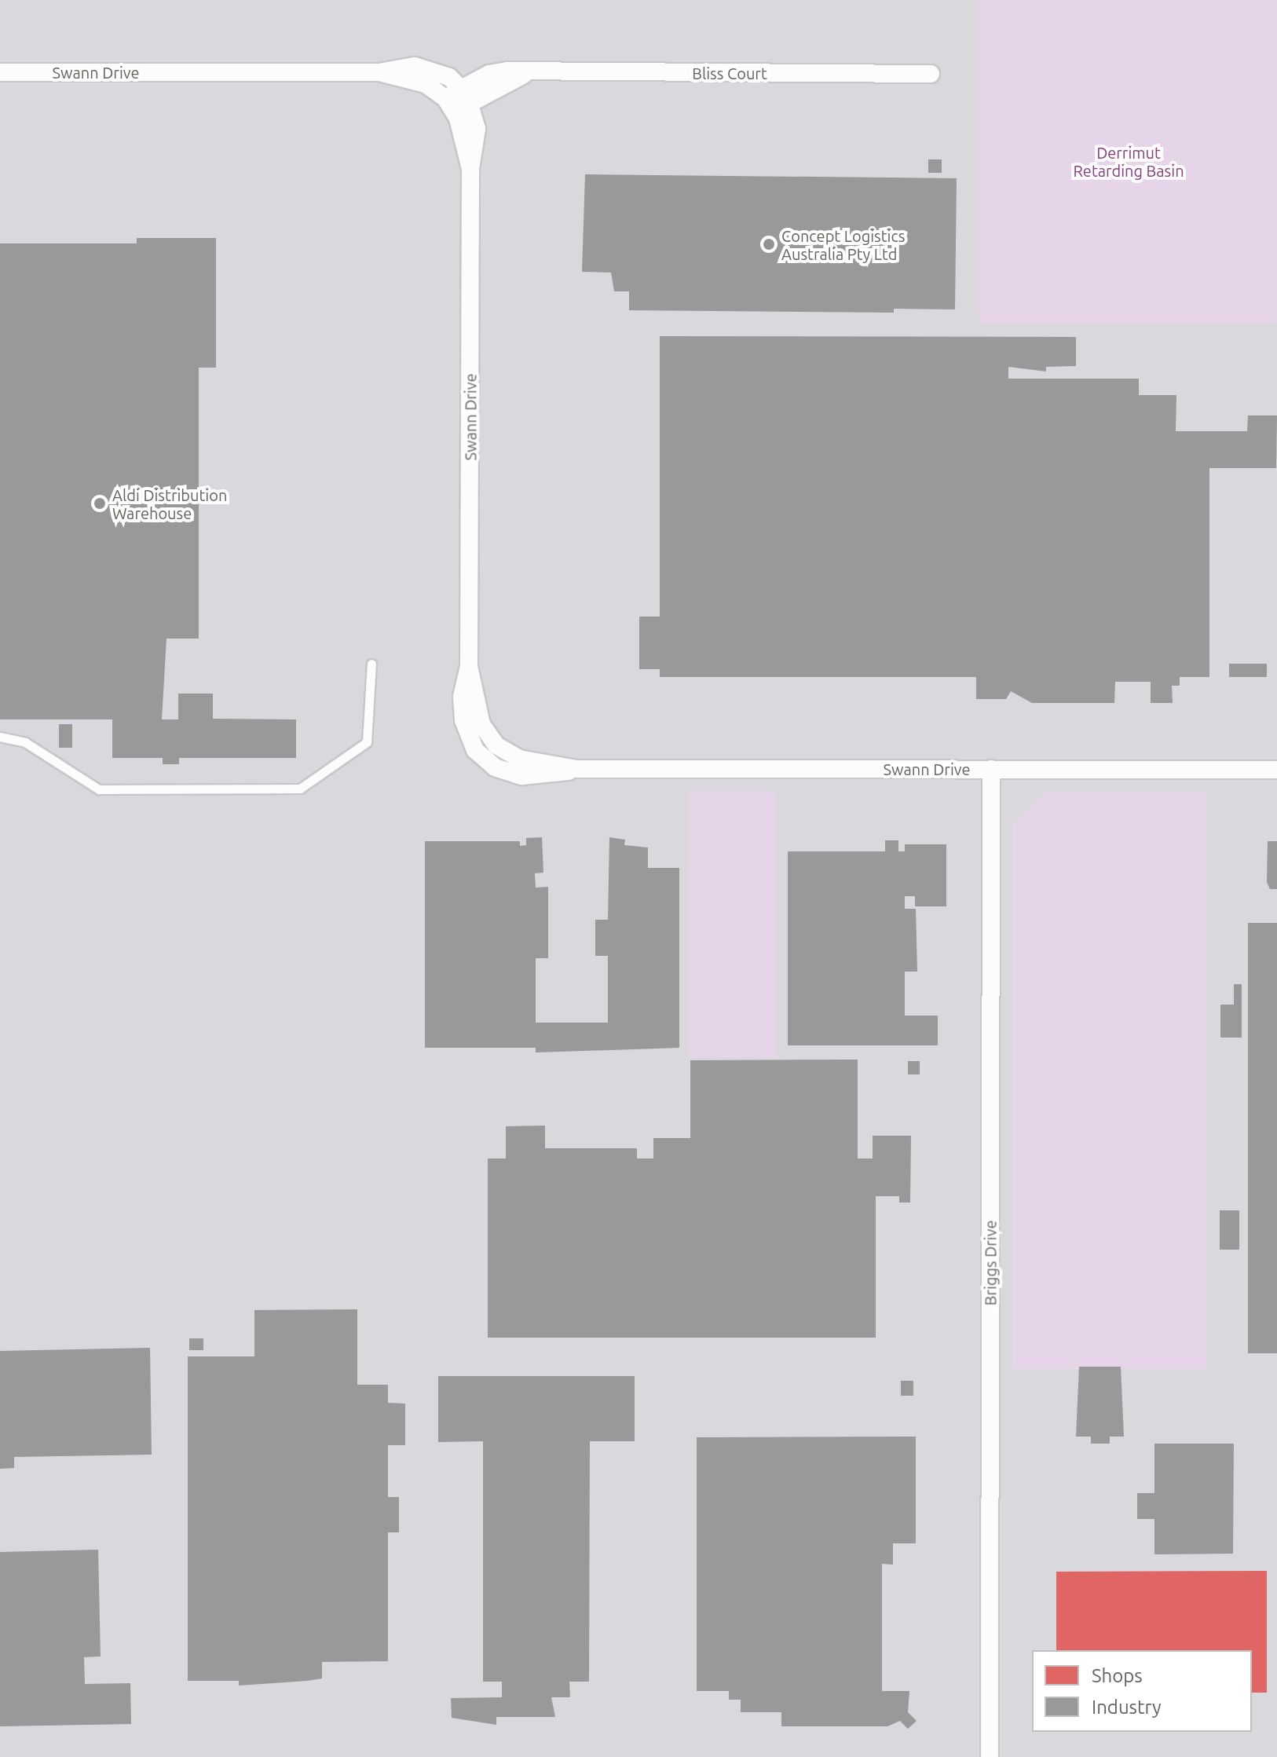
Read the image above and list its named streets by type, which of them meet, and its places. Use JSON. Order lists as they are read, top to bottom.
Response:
{
  "streets": {
    "street": ["Swann Drive", "Bliss Court", "Briggs Drive"]
  },
  "crossings": [
    ["Swann Drive", "Bliss Court"],
    ["Swann Drive", "Briggs Drive"]
  ],
  "parks": ["Derrimut Retarding Basin"],
  "places": ["Concept Logistics Australia Pty Ltd", "Aldi Distribution Warehouse"],
  "legend": ["Shops", "Industry"]
}
